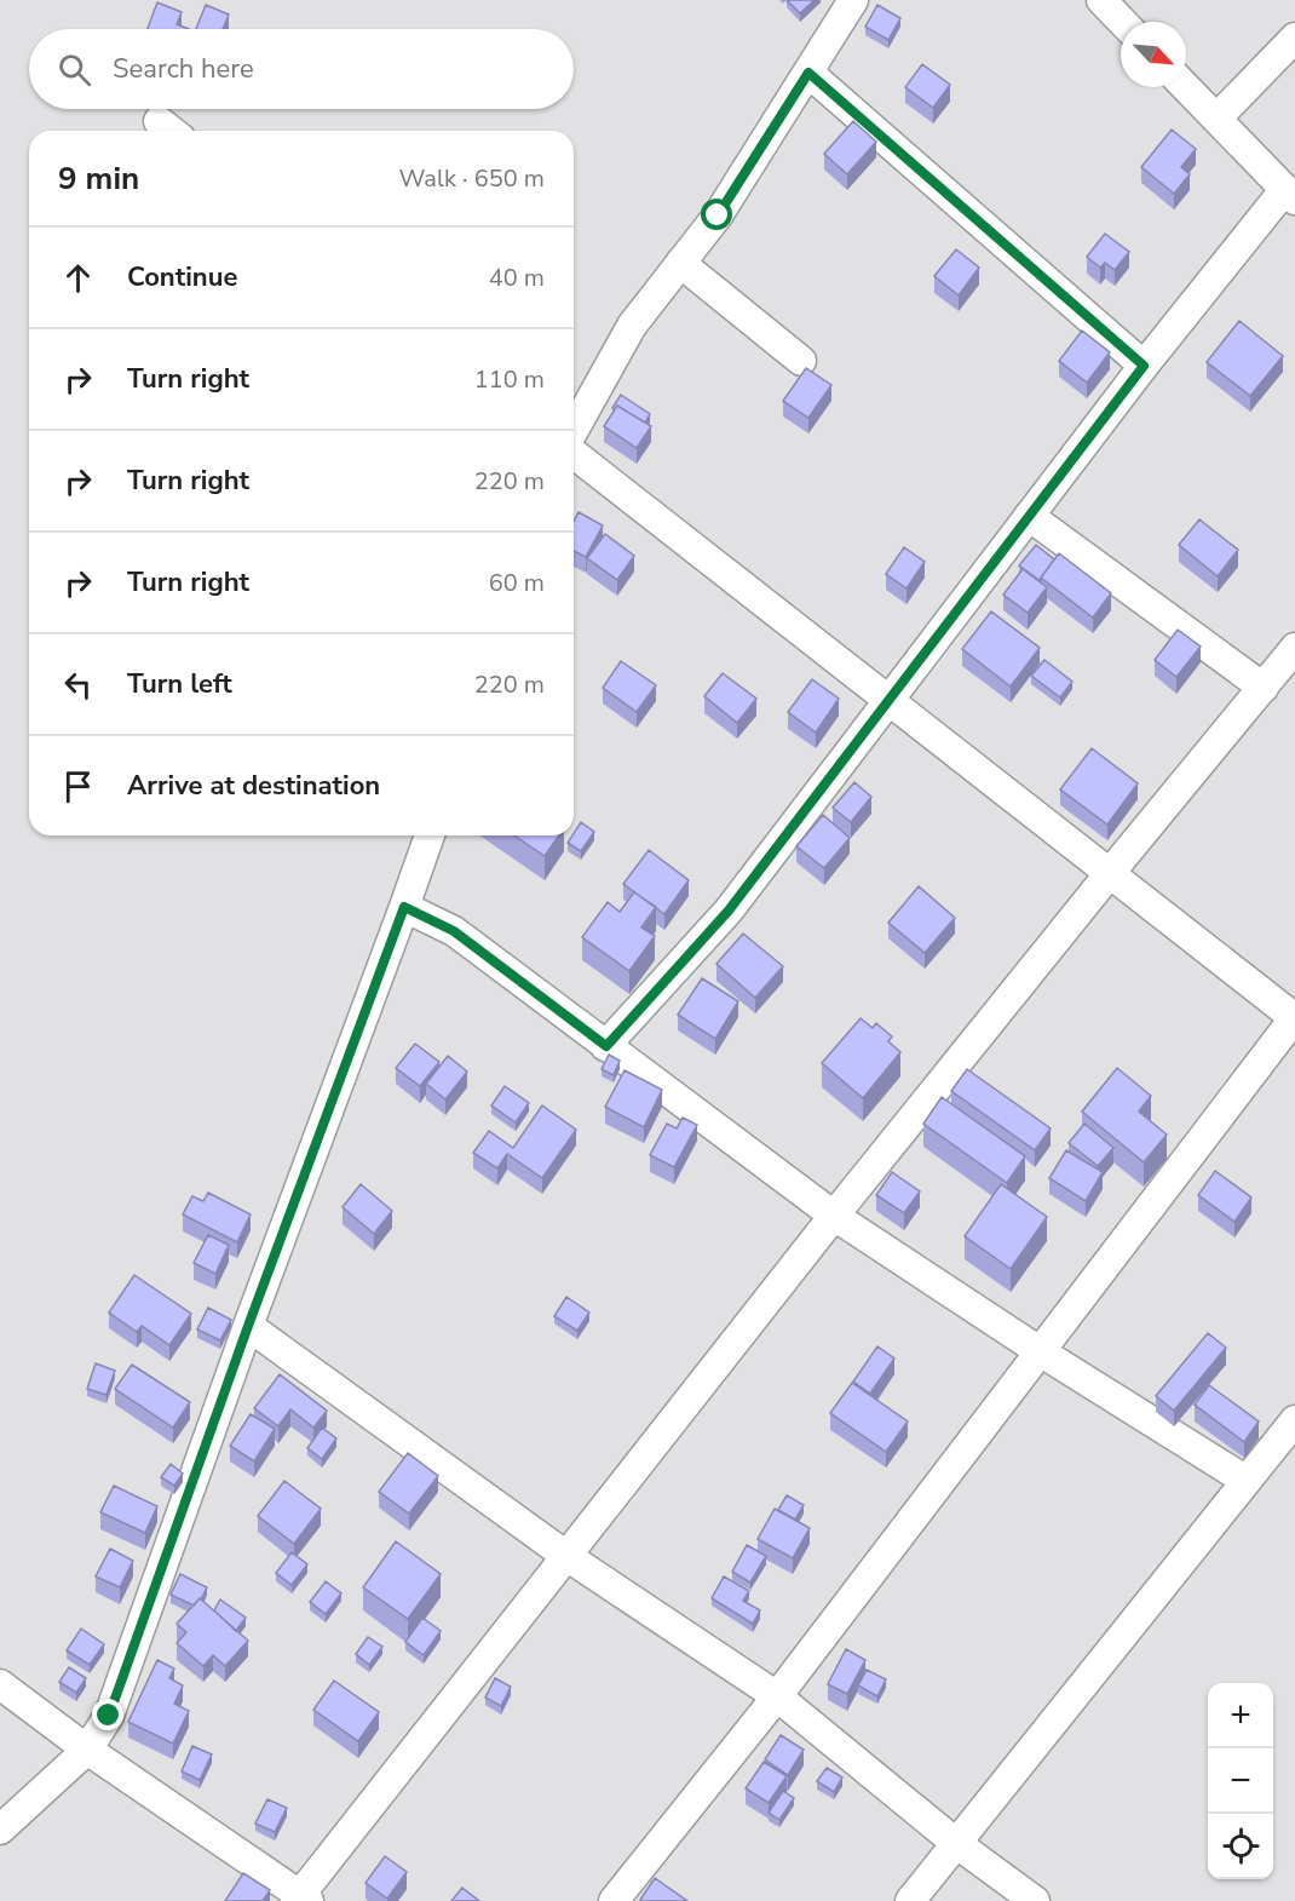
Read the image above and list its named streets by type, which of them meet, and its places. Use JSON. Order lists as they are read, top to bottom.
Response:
{
  "north": "bottom right",
  "page": {
    "search": "Search here",
    "heading": ["9 min", "Walk · 650 m"],
    "list": [
      ["Continue", "40 m"],
      ["Turn right", "110 m"],
      ["Turn right", "220 m"],
      ["Turn right", "60 m"],
      ["Turn left", "220 m"],
      "Arrive at destination"
    ],
    "map_buttons": ["+", "−"]
  }
}
